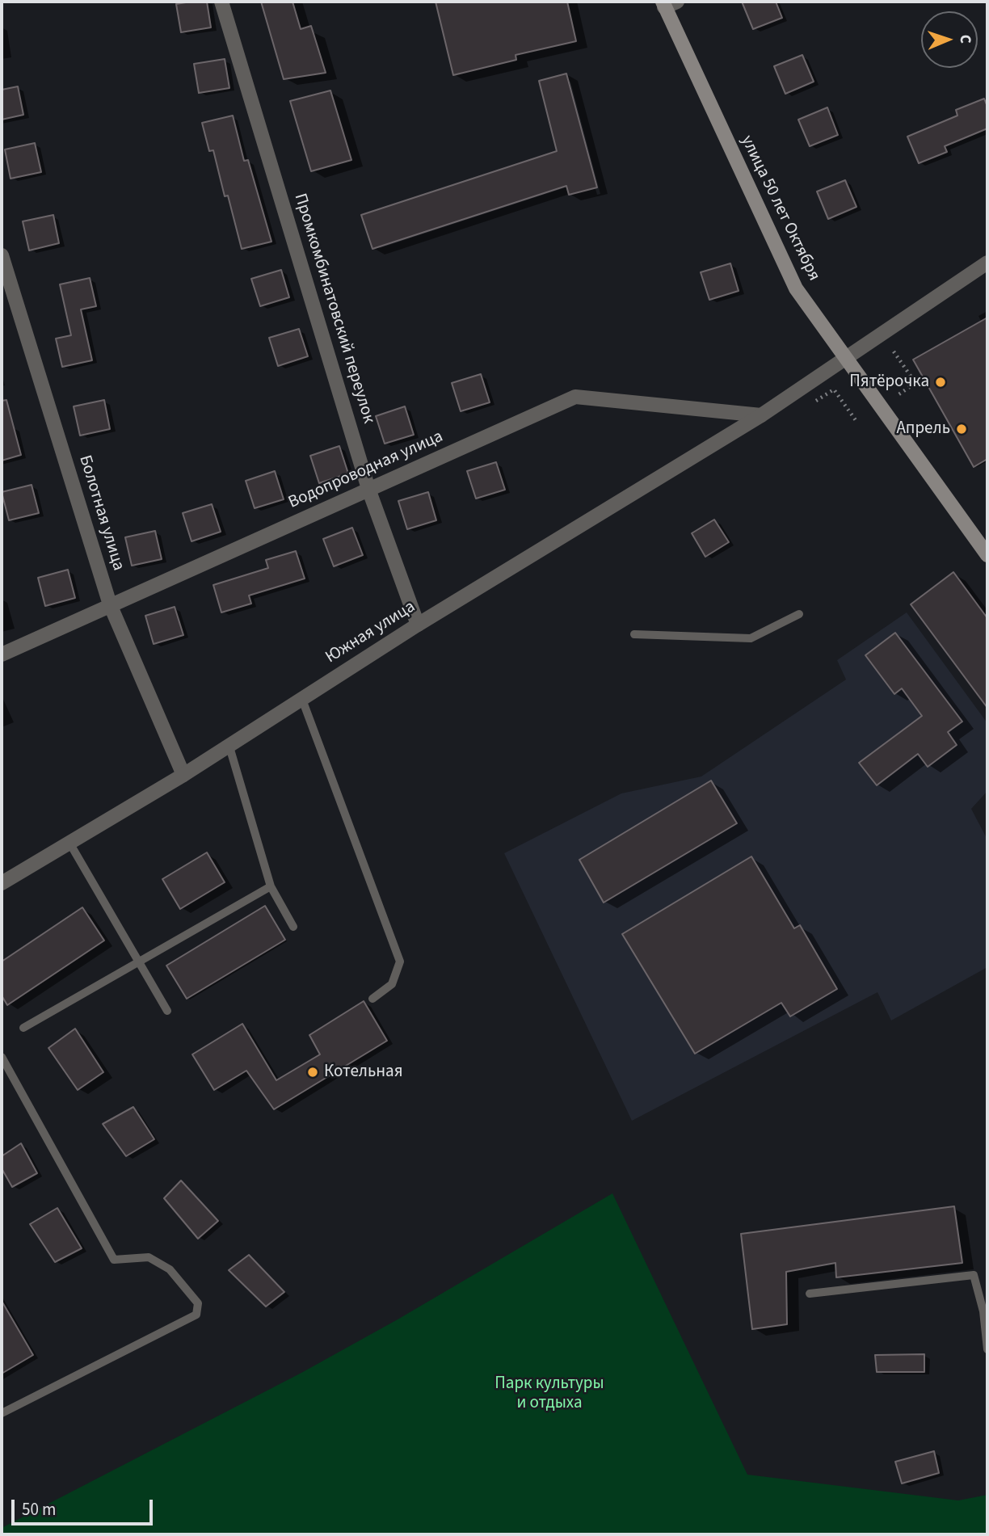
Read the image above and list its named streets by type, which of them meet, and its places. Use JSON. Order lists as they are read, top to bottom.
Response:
{
  "streets": {
    "main road": ["улица 50 лет Октября"],
    "street": [
      "Промкомбинатовский переулок",
      "Водопроводная улица",
      "Болотная улица",
      "Южная улица"
    ]
  },
  "crossings": [
    ["улица 50 лет Октября", "Южная улица"],
    ["Промкомбинатовский переулок", "Водопроводная улица"],
    ["Промкомбинатовский переулок", "Южная улица"],
    ["Водопроводная улица", "Болотная улица"],
    ["Водопроводная улица", "Южная улица"],
    ["Болотная улица", "Южная улица"]
  ],
  "parks": ["Парк культуры и отдыха"],
  "places": ["Пятёрочка", "Апрель", "Котельная"],
  "scale_bar": "50 m",
  "north": "right"
}
